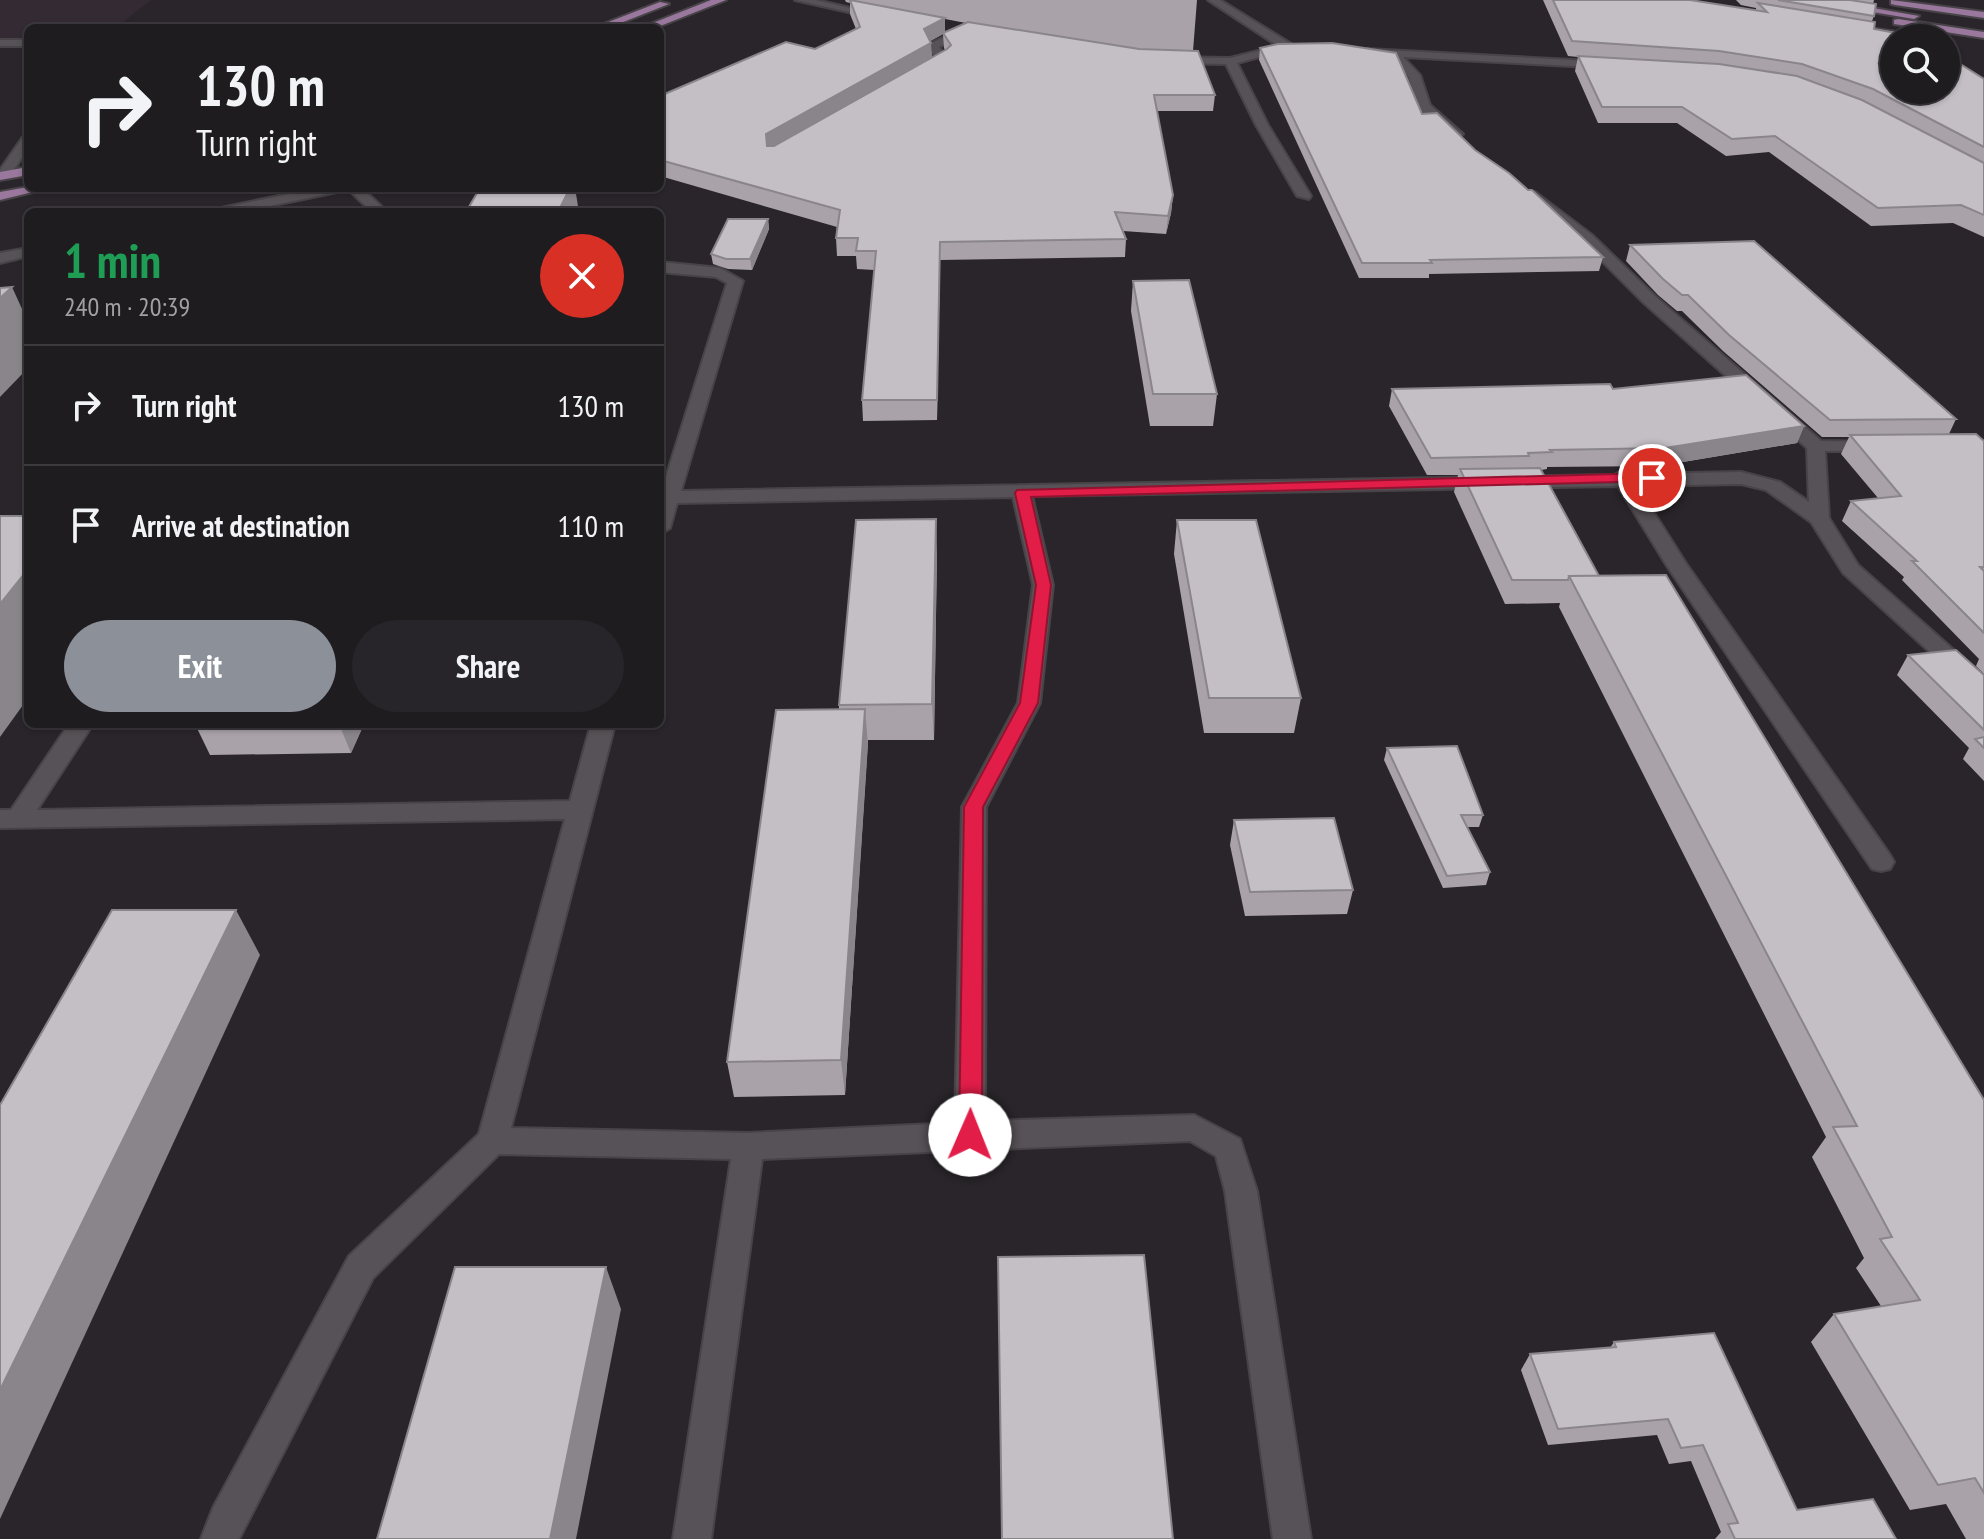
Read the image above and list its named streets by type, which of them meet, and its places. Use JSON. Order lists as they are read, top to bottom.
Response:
{
  "page": {
    "turn": ["130 m", "Turn right"],
    "heading": ["1 min", "240 m · 20:39"],
    "list": [
      {
        "name": "Turn right",
        "value": "130 m"
      },
      {
        "name": "Arrive at destination",
        "value": "110 m"
      }
    ],
    "buttons": ["Exit", "Share"]
  }
}
